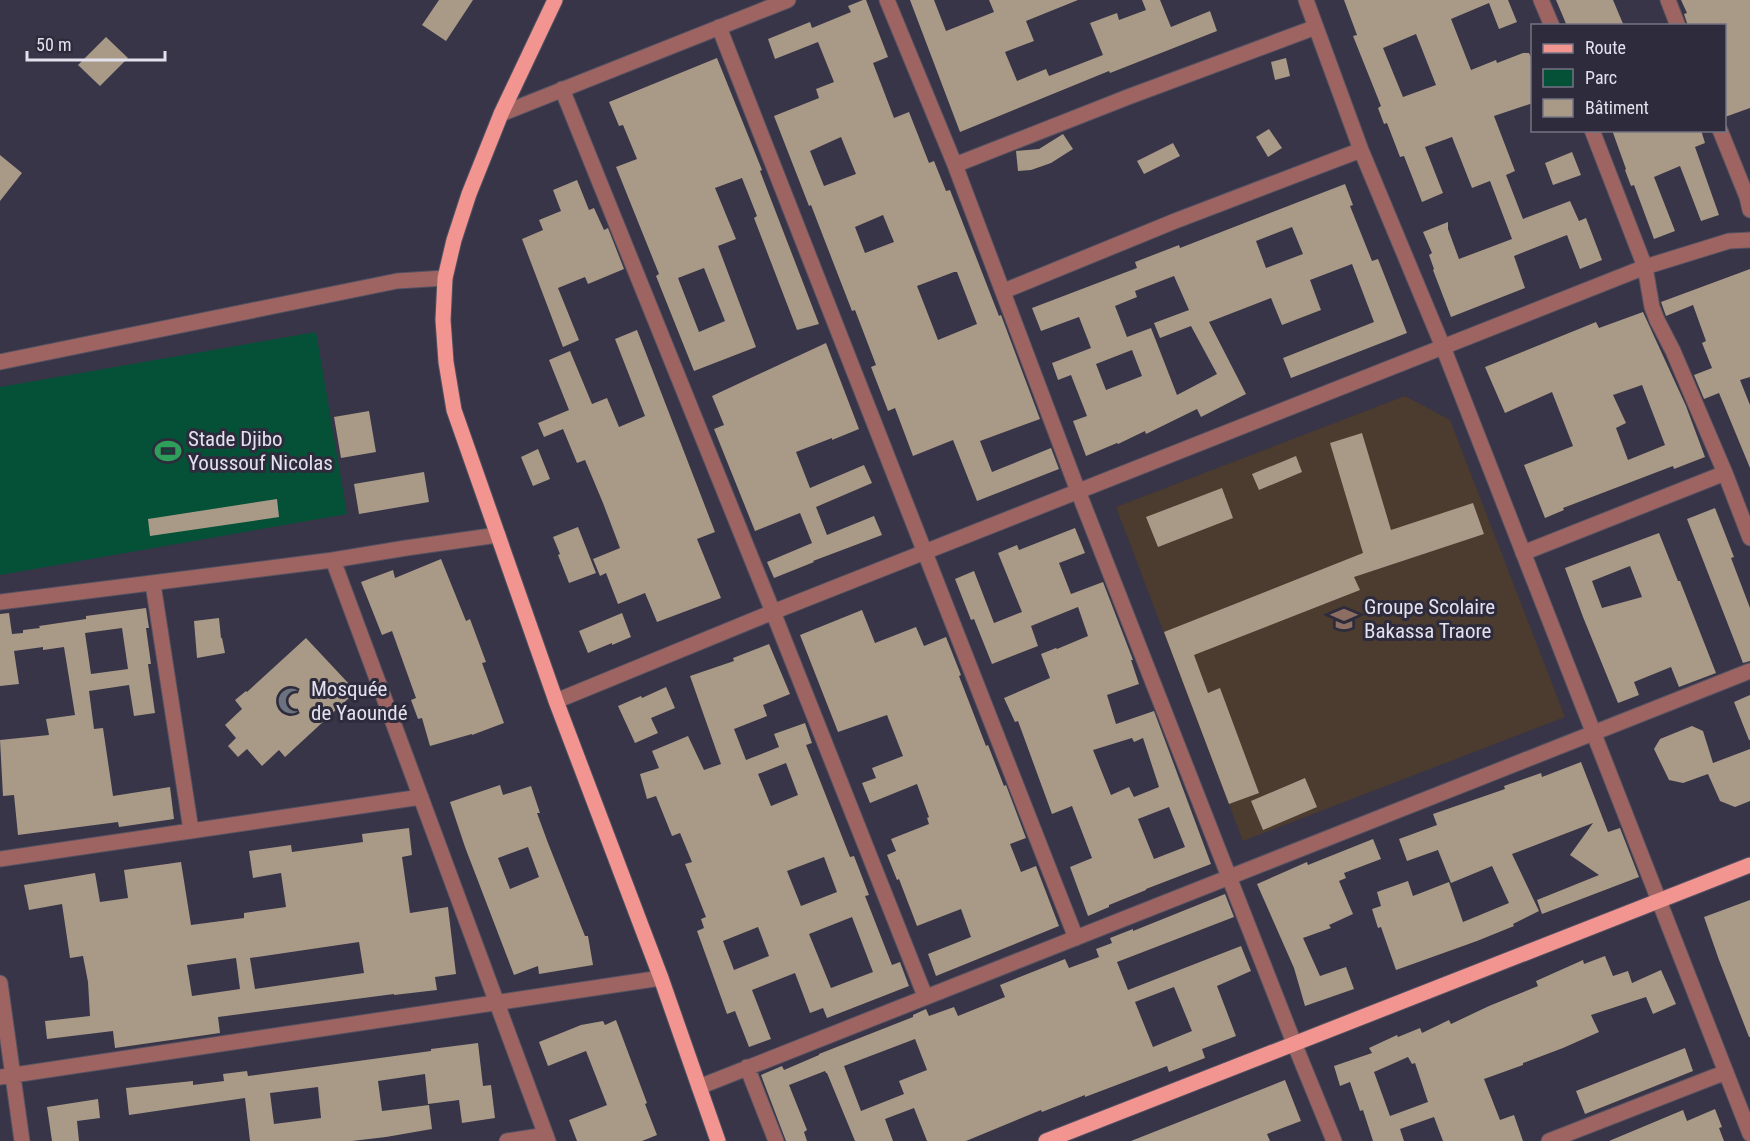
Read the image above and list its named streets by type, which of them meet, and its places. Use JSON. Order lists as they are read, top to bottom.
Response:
{
  "places": {
    "sports": ["Stade Djibo Youssouf Nicolas"],
    "school or university": ["Groupe Scolaire Bakassa Traore"],
    "mosque": ["Mosquée de Yaoundé"]
  },
  "legend": ["Route", "Parc", "Bâtiment"],
  "scale_bar": "50 m"
}
